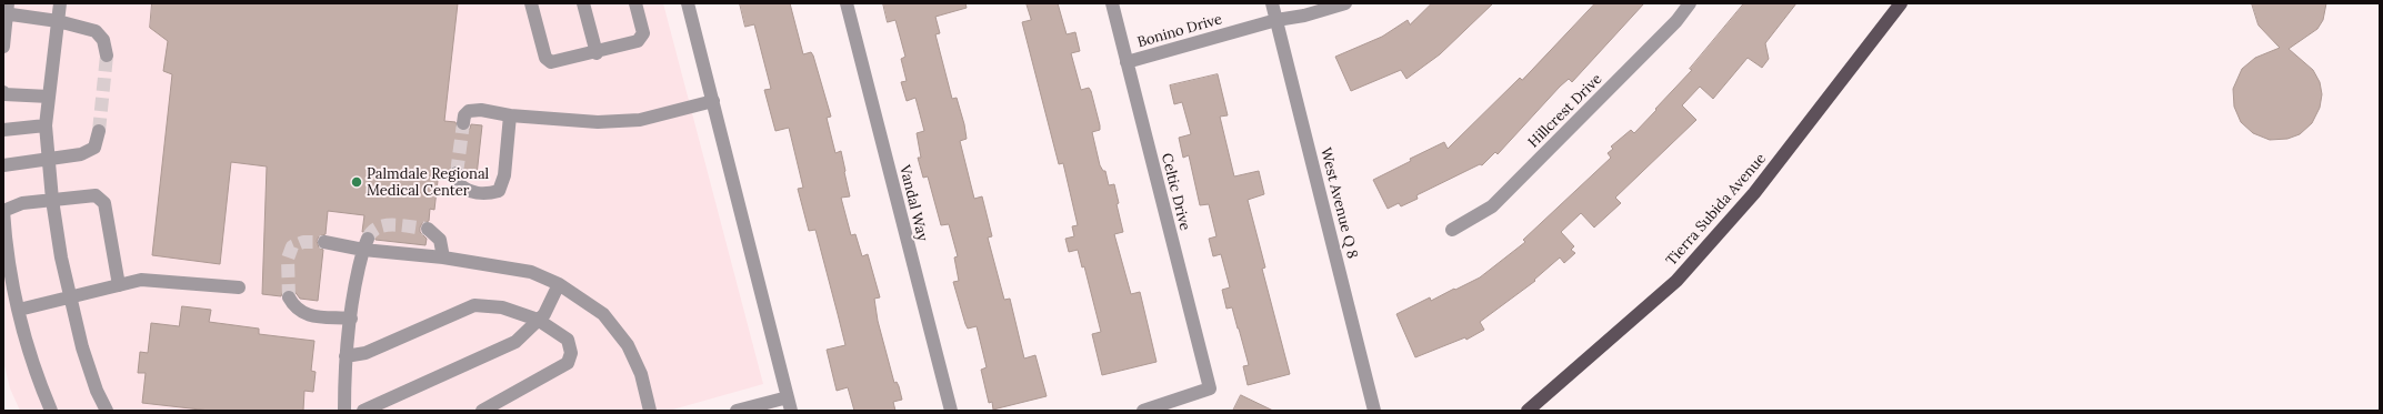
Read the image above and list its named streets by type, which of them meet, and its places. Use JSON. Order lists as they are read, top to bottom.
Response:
{
  "streets": {
    "main road": ["Tierra Subida Avenue"],
    "street": [
      "Bonino Drive",
      "Hillcrest Drive",
      "Celtic Drive",
      "Vandal Way",
      "West Avenue Q 8"
    ]
  },
  "crossings": [
    ["Bonino Drive", "Celtic Drive"],
    ["Bonino Drive", "West Avenue Q 8"]
  ],
  "places": ["Palmdale Regional Medical Center"]
}
